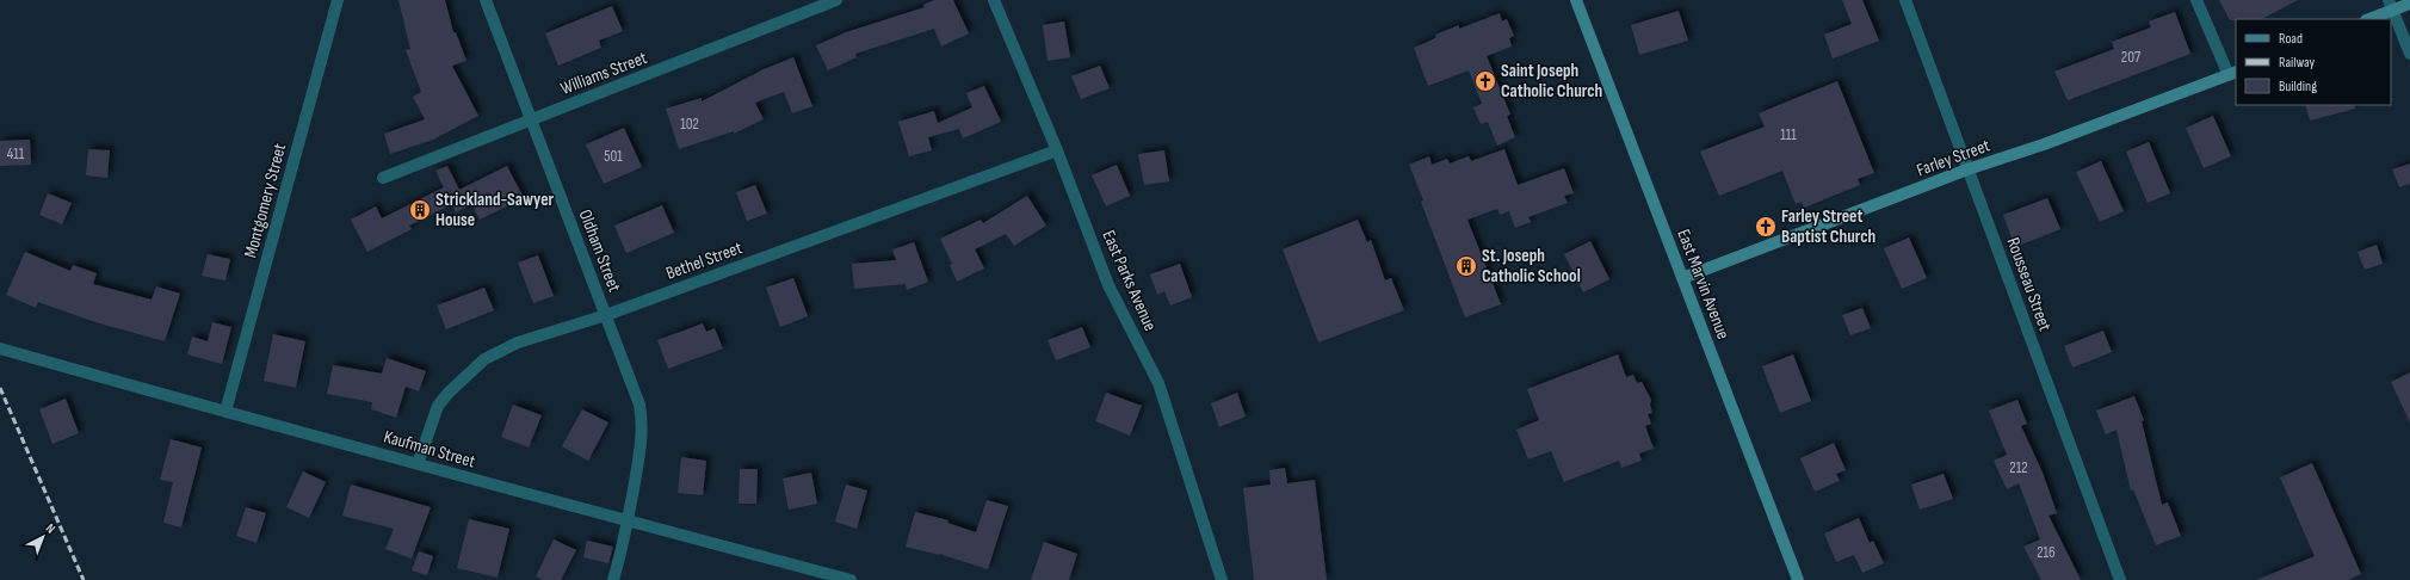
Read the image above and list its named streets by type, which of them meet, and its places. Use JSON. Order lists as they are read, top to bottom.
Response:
{
  "streets": {
    "street": [
      "Williams Street",
      "Farley Street",
      "Montgomery Street",
      "Oldham Street",
      "Bethel Street",
      "East Parks Avenue",
      "East Marvin Avenue",
      "Rousseau Street",
      "Kaufman Street"
    ]
  },
  "crossings": [
    ["Williams Street", "Oldham Street"],
    ["Farley Street", "East Marvin Avenue"],
    ["Farley Street", "Rousseau Street"],
    ["Montgomery Street", "Kaufman Street"],
    ["Oldham Street", "Bethel Street"],
    ["Oldham Street", "Kaufman Street"],
    ["Bethel Street", "East Parks Avenue"],
    ["Bethel Street", "Kaufman Street"]
  ],
  "places": {
    "church": ["Saint Joseph Catholic Church", "Farley Street Baptist Church"],
    "building": ["Strickland-Sawyer House", "St. Joseph Catholic School"]
  },
  "house_numbers": [
    "207",
    "102",
    "111",
    "411",
    "501",
    "212",
    "216"
  ],
  "legend": ["Road", "Railway", "Building"],
  "north": "top right"
}
